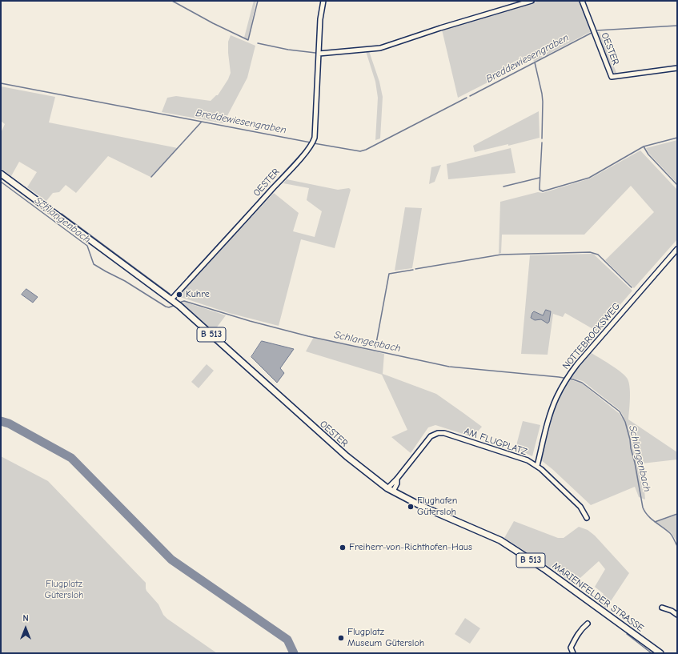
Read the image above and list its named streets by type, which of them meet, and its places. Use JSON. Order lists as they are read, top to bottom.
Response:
{
  "streets": {
    "main road": ["OESTER", "B 513", "MARIENFELDER STRASSE"],
    "street": ["NOTTEBROCKSWEG", "AM FLUGPLATZ"]
  },
  "crossings": [
    ["OESTER", "AM FLUGPLATZ"],
    ["OESTER", "MARIENFELDER STRASSE"],
    ["NOTTEBROCKSWEG", "AM FLUGPLATZ"],
    ["AM FLUGPLATZ", "MARIENFELDER STRASSE"]
  ],
  "water": ["Breddewiesengraben", "Schlangenbach"],
  "parks": ["Flugplatz Gütersloh"],
  "places": [
    "Kuhre",
    "Flughafen Gütersloh",
    "Freiherr-von-Richthofen-Haus",
    "Flugplatz Museum Gütersloh"
  ],
  "north": "top"
}
